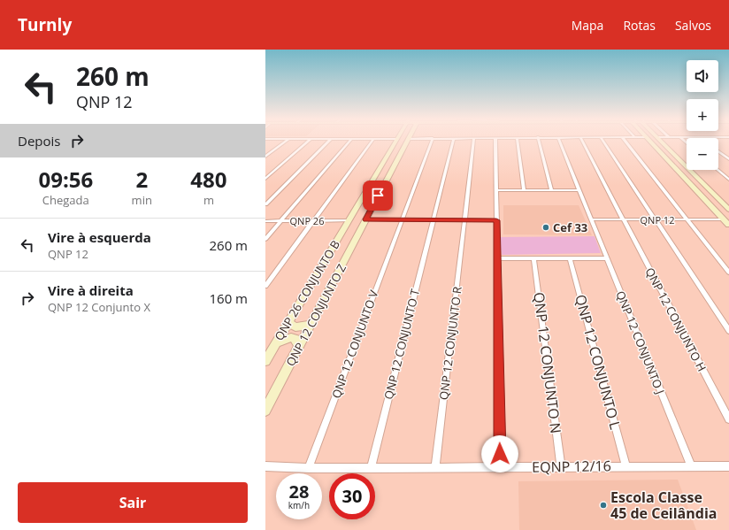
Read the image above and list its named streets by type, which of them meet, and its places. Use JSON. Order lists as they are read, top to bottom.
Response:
{
  "streets": {
    "street": [
      "QNP 12",
      "QNP 26",
      "QNP 26 CONJUNTO B",
      "QNP 12 CONJUNTO Z",
      "QNP 12 CONJUNTO H",
      "QNP 12 CONJUNTO J",
      "QNP 12 CONJUNTO R",
      "QNP 12 CONJUNTO V",
      "QNP 12 CONJUNTO T",
      "QNP 12 CONJUNTO L",
      "QNP 12 CONJUNTO N",
      "EQNP 12/16"
    ]
  },
  "crossings": [
    ["QNP 12", "QNP 12 CONJUNTO H"],
    ["QNP 12", "QNP 12 CONJUNTO J"],
    ["QNP 26", "QNP 26 CONJUNTO B"],
    ["QNP 12 CONJUNTO J", "EQNP 12/16"],
    ["QNP 12 CONJUNTO R", "EQNP 12/16"],
    ["QNP 12 CONJUNTO V", "EQNP 12/16"],
    ["QNP 12 CONJUNTO T", "EQNP 12/16"],
    ["QNP 12 CONJUNTO L", "EQNP 12/16"],
    ["QNP 12 CONJUNTO N", "EQNP 12/16"]
  ],
  "places": ["Cef 33", "Escola Classe 45 de Ceilândia"],
  "page": {
    "header": "Turnly",
    "nav": ["Mapa", "Rotas", "Salvos"],
    "turn": ["260 m", "QNP 12"],
    "map_buttons": ["+", "−"],
    "then": "Depois",
    "eta": [
      "09:56",
      "Chegada",
      "2",
      "min",
      "480",
      "m"
    ],
    "list": [
      {
        "name": "Vire à esquerda",
        "note": "QNP 12",
        "value": "260 m"
      },
      {
        "name": "Vire à direita",
        "note": "QNP 12 Conjunto X",
        "value": "160 m"
      }
    ],
    "speed": "28 km/h",
    "limit": "30",
    "buttons": "Sair"
  }
}
